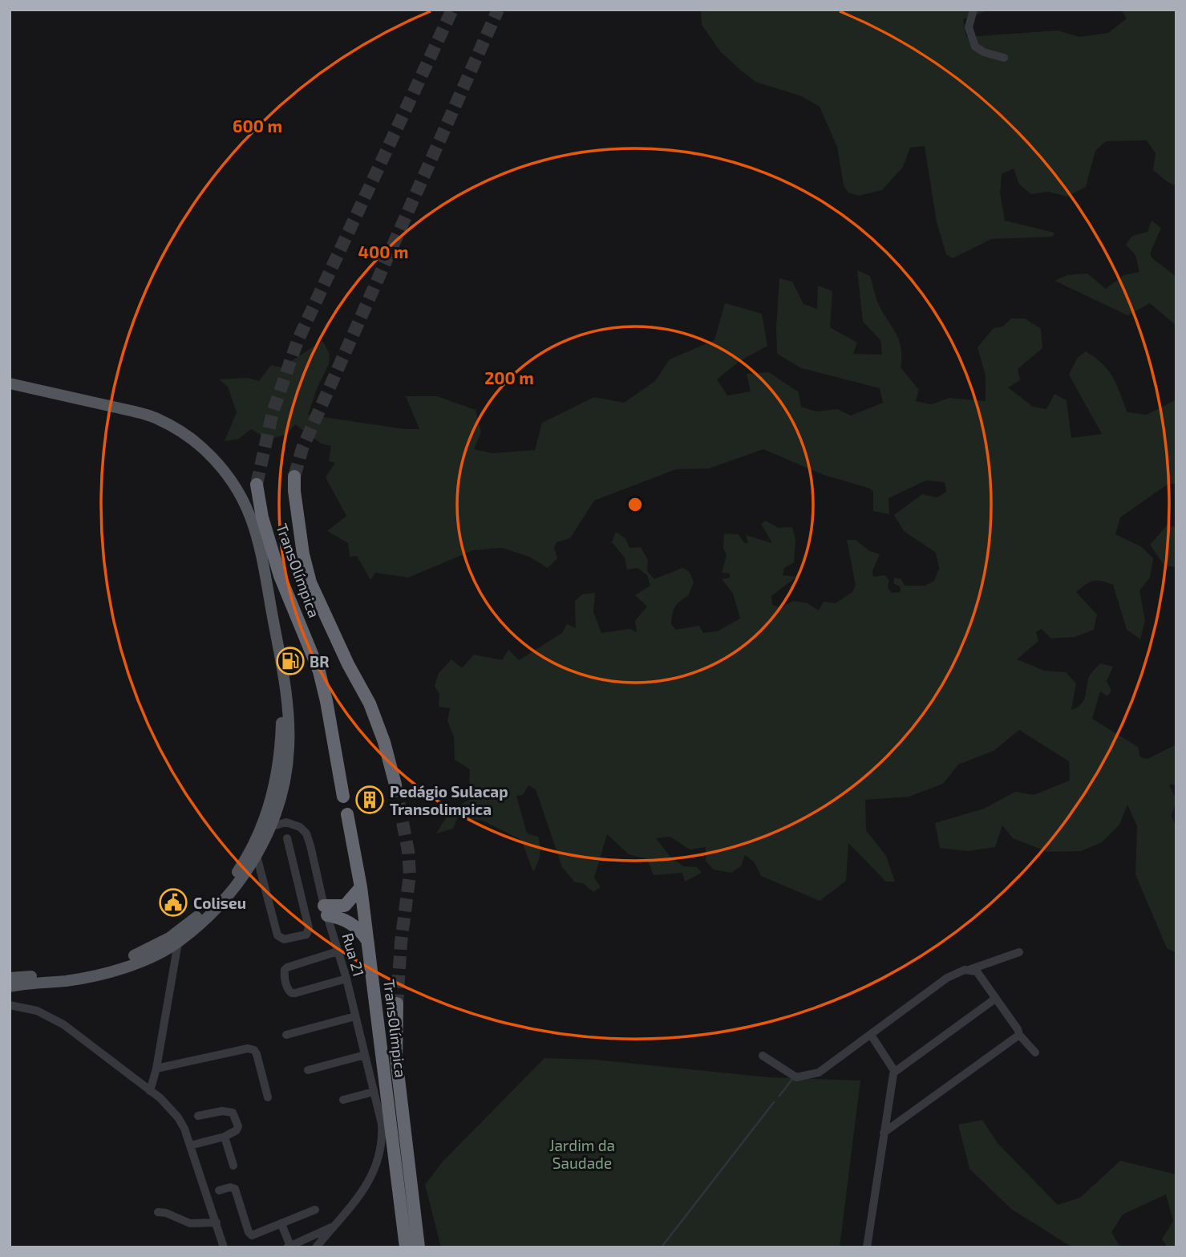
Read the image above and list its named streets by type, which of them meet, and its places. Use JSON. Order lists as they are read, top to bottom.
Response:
{
  "streets": {
    "highway": ["TransOlímpica"],
    "street": ["Rua 21"]
  },
  "parks": ["Jardim da Saudade"],
  "places": {
    "fuel station": ["BR"],
    "building": ["Pedágio Sulacap Transolimpica"],
    "public building": ["Coliseu"]
  },
  "rings": ["600 m", "400 m", "200 m"]
}
